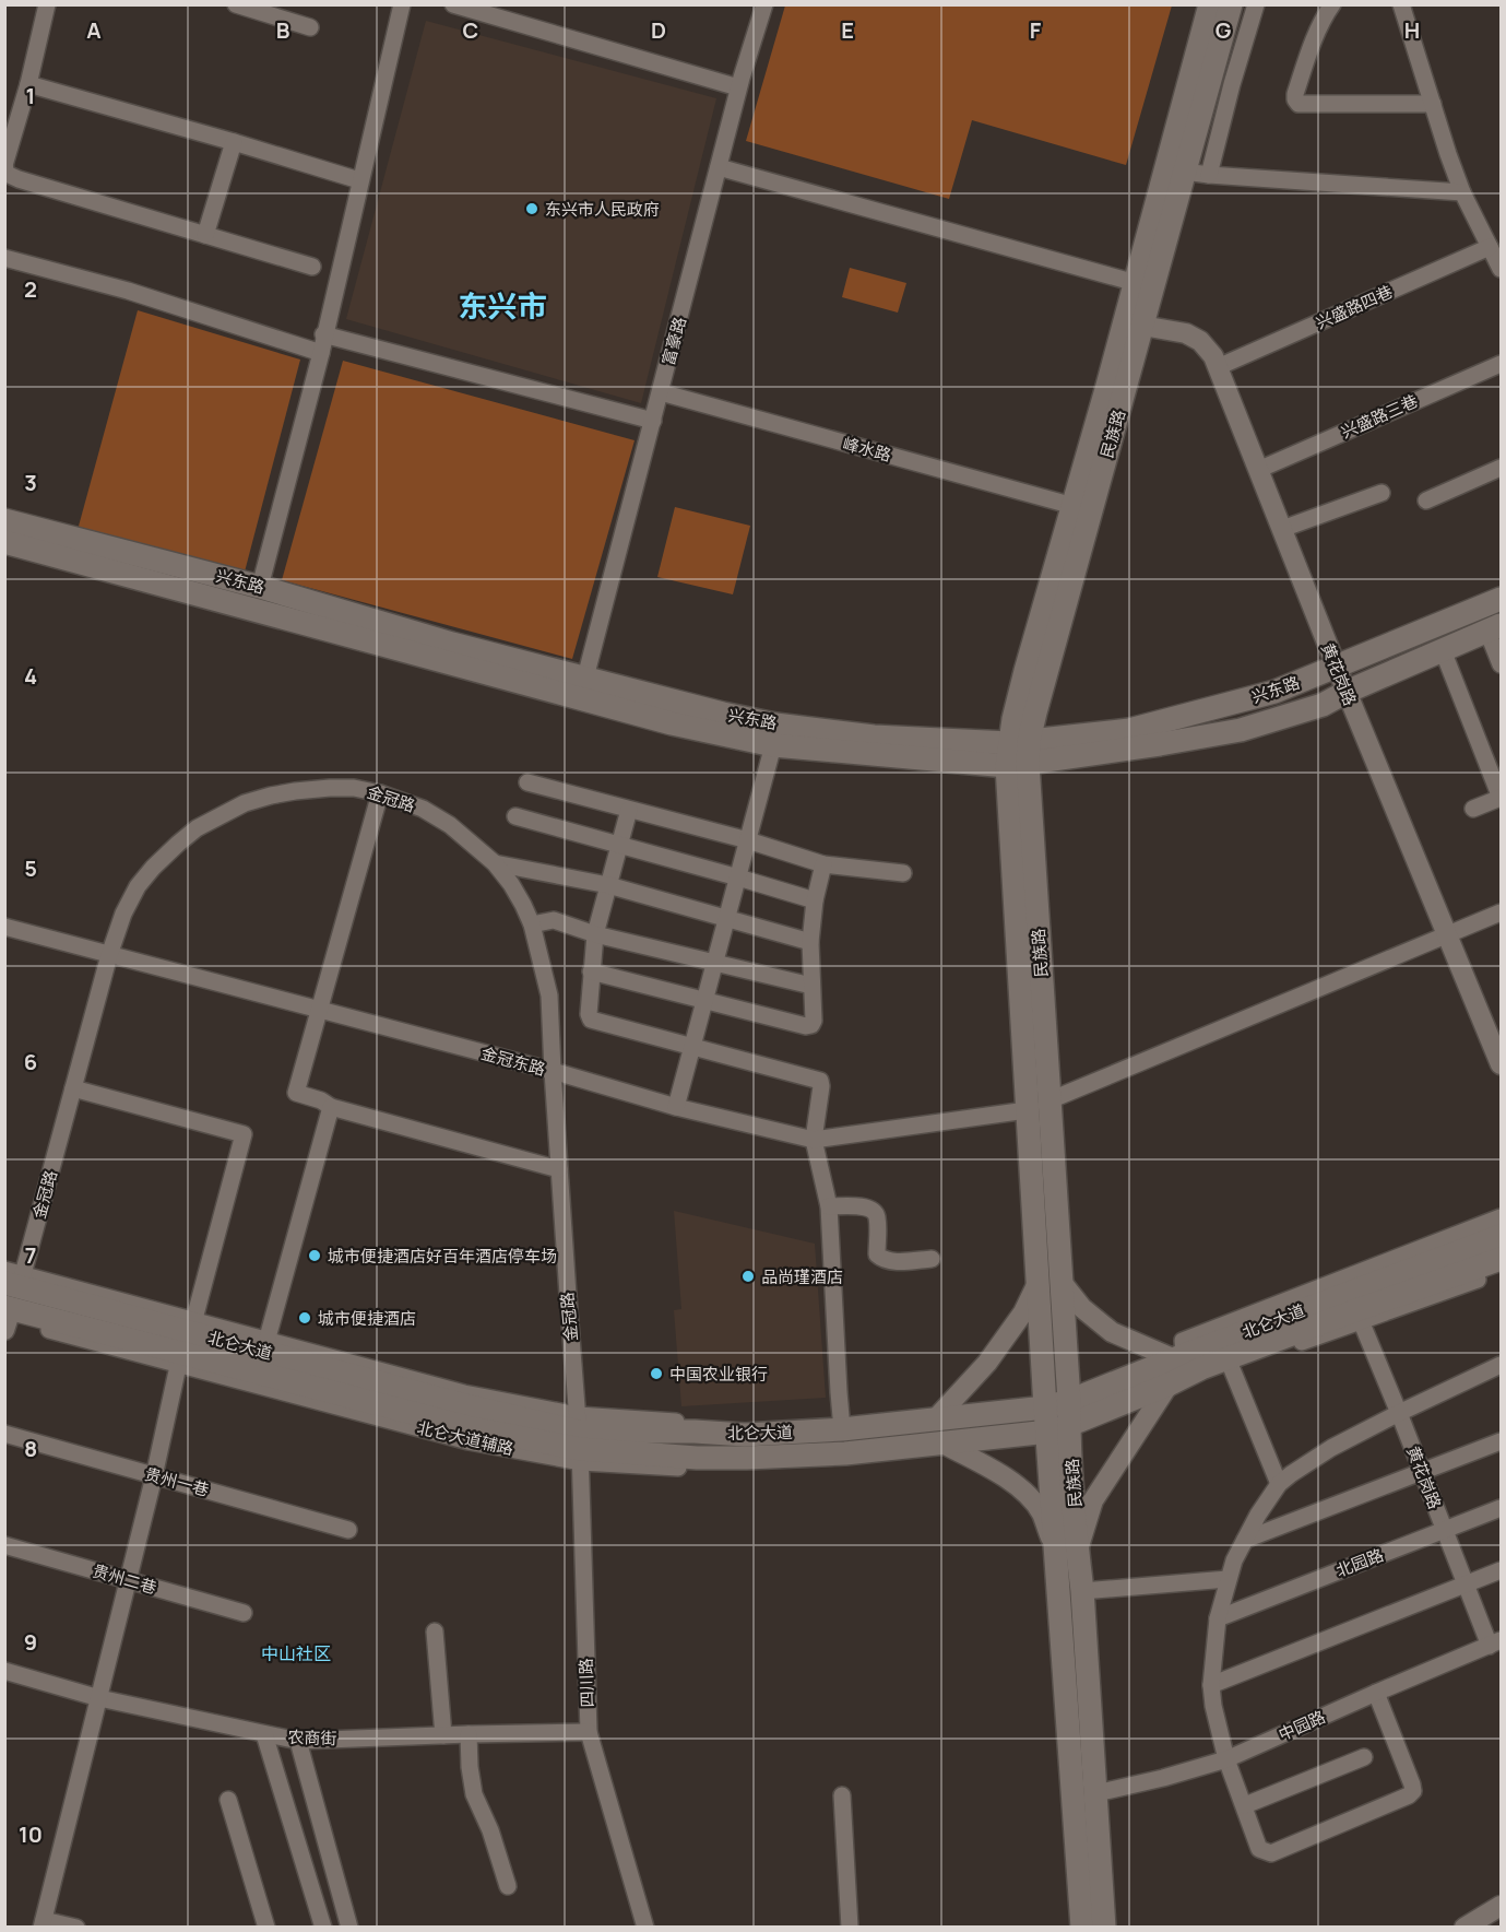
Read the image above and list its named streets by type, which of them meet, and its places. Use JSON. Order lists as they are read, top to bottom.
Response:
{
  "streets": {
    "main road": ["民族路", "兴东路", "北仑大道"],
    "street": [
      "兴盛路四巷",
      "富豪路",
      "兴盛路三巷",
      "峰水路",
      "黄花岗路",
      "金冠路",
      "金冠东路",
      "贵州一巷",
      "北园路",
      "贵州二巷",
      "四川路",
      "中园路",
      "农商街"
    ]
  },
  "crossings": [
    ["兴盛路四巷", "黄花岗路"],
    ["富豪路", "峰水路"],
    ["富豪路", "兴东路"],
    ["兴盛路三巷", "黄花岗路"],
    ["民族路", "峰水路"],
    ["民族路", "兴东路"],
    ["民族路", "黄花岗路"],
    ["民族路", "金冠东路"],
    ["民族路", "北仑大道"],
    ["民族路", "中园路"],
    ["兴东路", "黄花岗路"],
    ["黄花岗路", "北仑大道"],
    ["黄花岗路", "北园路"],
    ["黄花岗路", "中园路"],
    ["金冠路", "金冠东路"],
    ["金冠路", "北仑大道"],
    ["金冠路", "四川路"],
    ["北仑大道", "四川路"],
    ["四川路", "农商街"]
  ],
  "districts": ["东兴市", "中山社区"],
  "places": [
    "东兴市人民政府",
    "城市便捷酒店好百年酒店停车场",
    "品尚瑾酒店",
    "城市便捷酒店",
    "中国农业银行"
  ],
  "grid": {
    "columns": [
      "A",
      "B",
      "C",
      "D",
      "E",
      "F",
      "G",
      "H"
    ],
    "rows": [
      "1",
      "2",
      "3",
      "4",
      "5",
      "6",
      "7",
      "8",
      "9",
      "10"
    ]
  }
}
